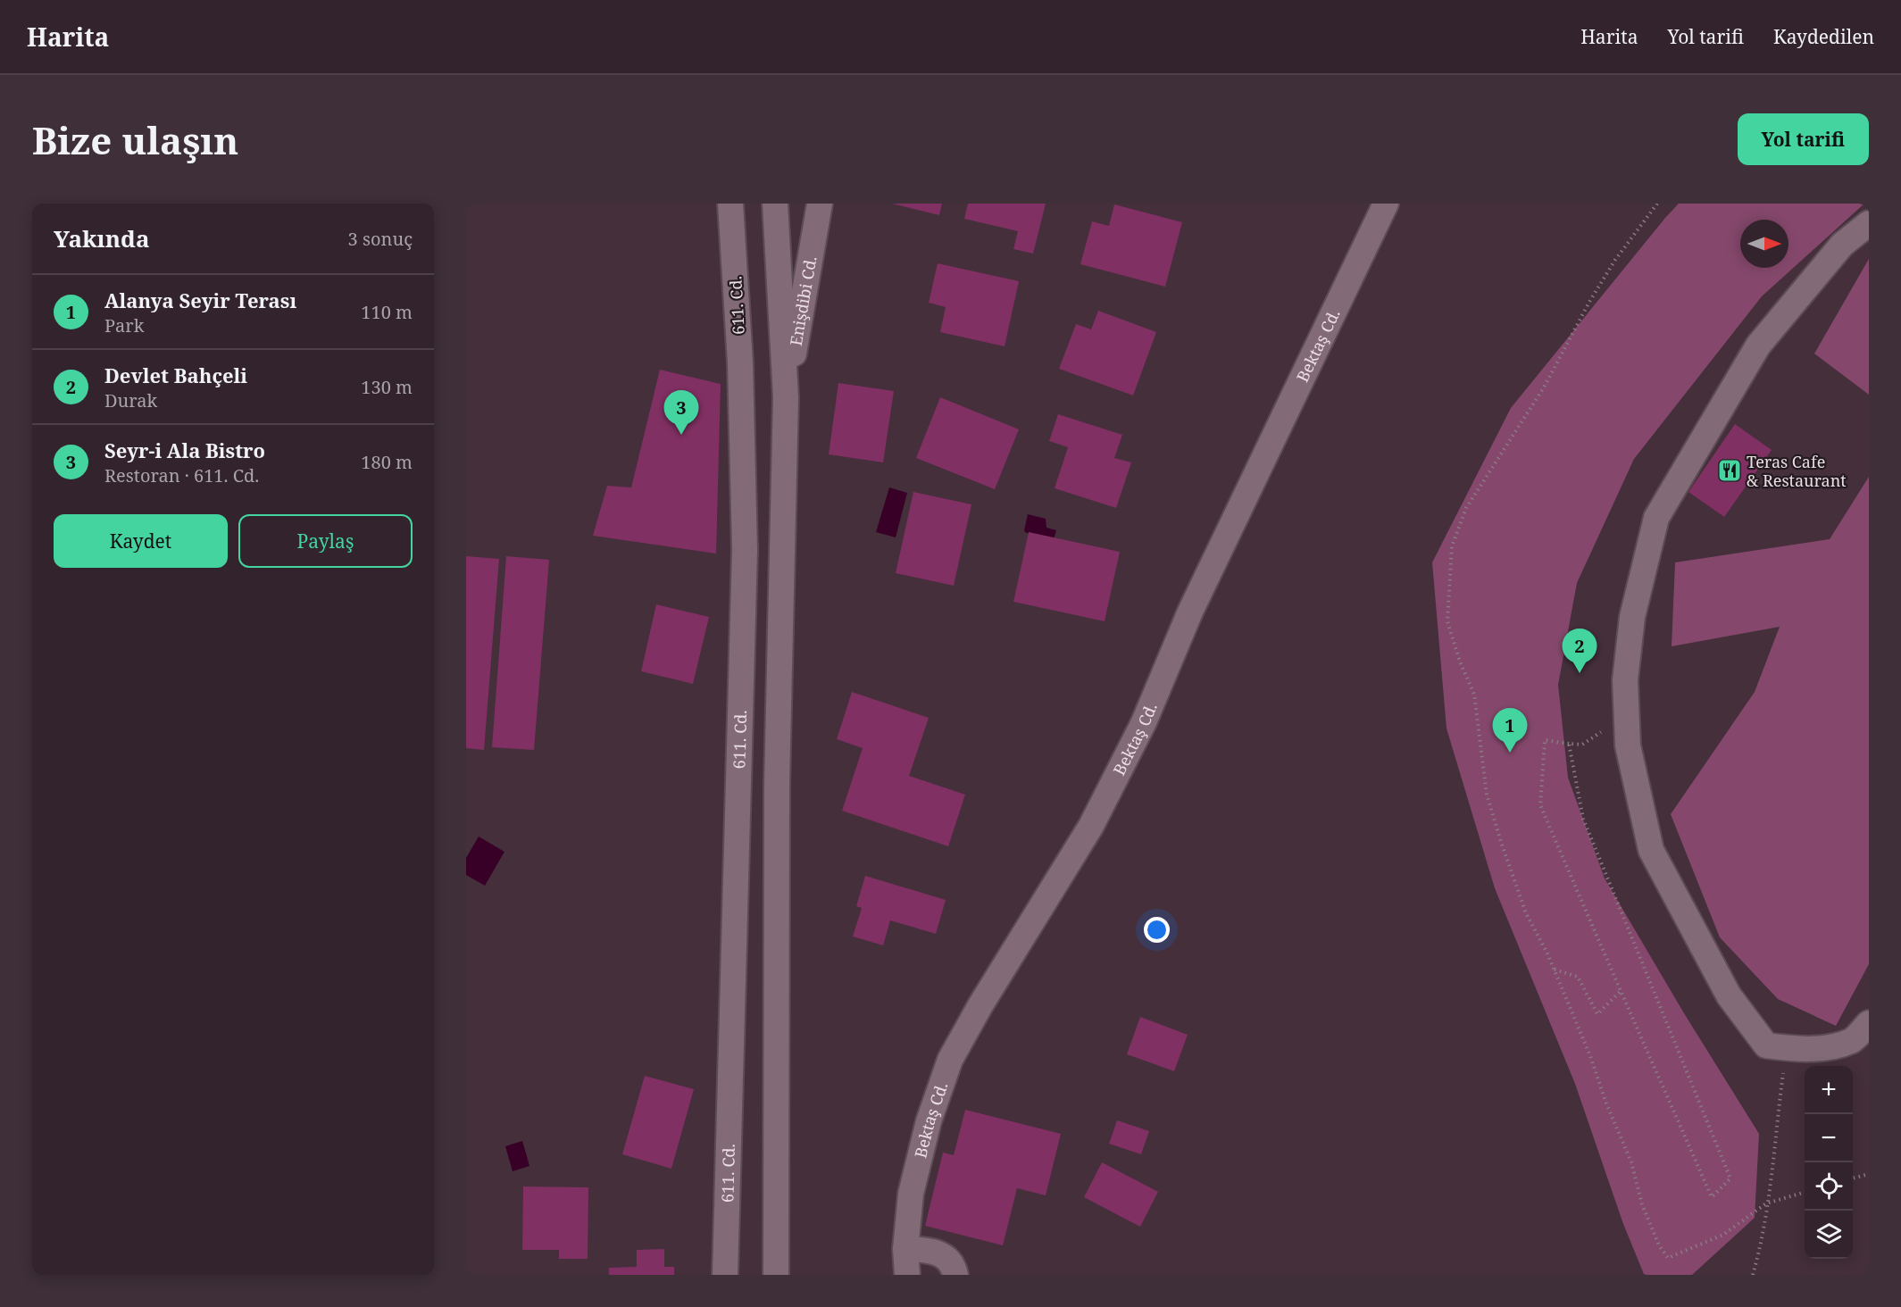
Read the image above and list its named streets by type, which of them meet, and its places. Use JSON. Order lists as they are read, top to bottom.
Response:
{
  "streets": {
    "street": ["Enişdibi Cd.", "611. Cd.", "Bektaş Cd."]
  },
  "places": {
    "restaurant": ["Teras Cafe & Restaurant"]
  },
  "north": "right",
  "page": {
    "header": "Harita",
    "nav": ["Harita", "Yol tarifi", "Kaydedilen"],
    "buttons": [
      "Yol tarifi",
      ["Kaydet", "Paylaş"]
    ],
    "title": "Bize ulaşın",
    "heading": ["Yakında", "3 sonuç"],
    "list": [
      {
        "mark": "1",
        "name": "Alanya Seyir Terası",
        "note": "Park",
        "value": "110 m"
      },
      {
        "mark": "2",
        "name": "Devlet Bahçeli",
        "note": "Durak",
        "value": "130 m"
      },
      {
        "mark": "3",
        "name": "Seyr-i Ala Bistro",
        "note": "Restoran · 611. Cd.",
        "value": "180 m"
      }
    ],
    "pins": ["3", "2", "1"],
    "map_buttons": ["+", "−"]
  }
}
